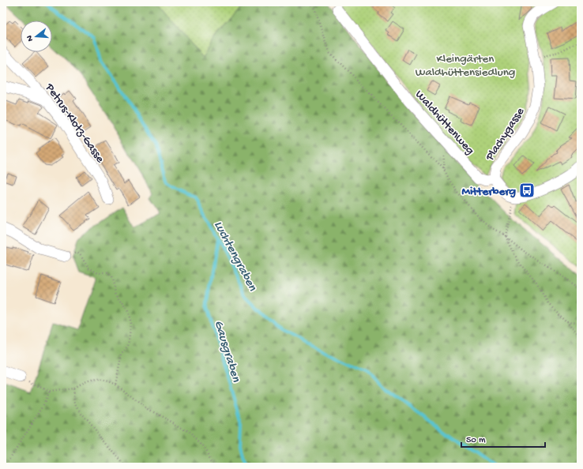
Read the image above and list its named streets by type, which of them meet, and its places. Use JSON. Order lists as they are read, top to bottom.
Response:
{
  "streets": {
    "street": ["Waldhüttenweg", "Petrus-Klotz-Gasse", "Plachygasse"]
  },
  "crossings": [
    ["Waldhüttenweg", "Plachygasse"]
  ],
  "water": ["Luchtengraben", "Gausgraben"],
  "parks": ["Kleingärten Waldhüttensiedlung"],
  "places": {
    "bus stop": ["Mitterberg"]
  },
  "scale_bar": "50 m",
  "north": "left"
}
